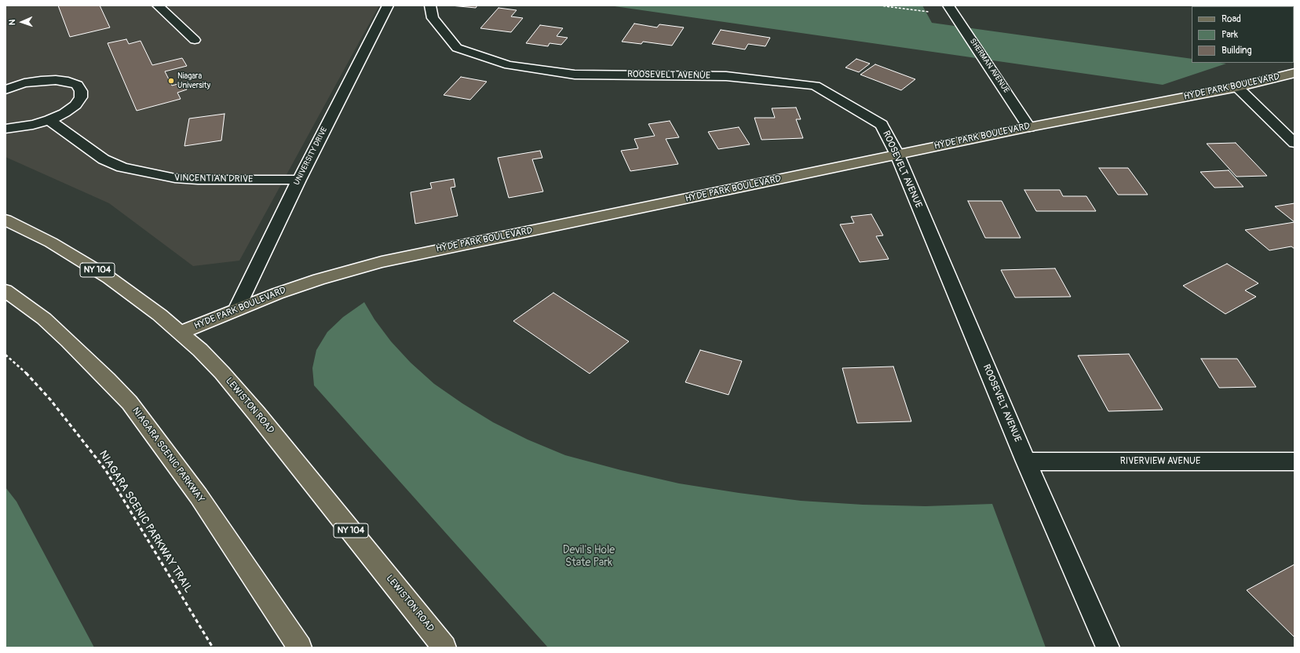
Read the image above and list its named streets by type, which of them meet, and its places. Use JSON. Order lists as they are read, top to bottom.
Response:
{
  "streets": {
    "main road": [
      "HYDE PARK BOULEVARD",
      "NY 104",
      "LEWISTON ROAD",
      "NIAGARA SCENIC PARKWAY"
    ],
    "street": [
      "SHERMAN AVENUE",
      "ROOSEVELT AVENUE",
      "UNIVERSITY DRIVE",
      "VINCENTIAN DRIVE",
      "RIVERVIEW AVENUE"
    ],
    "path": ["NIAGARA SCENIC PARKWAY TRAIL"]
  },
  "crossings": [
    ["SHERMAN AVENUE", "HYDE PARK BOULEVARD"],
    ["ROOSEVELT AVENUE", "HYDE PARK BOULEVARD"],
    ["ROOSEVELT AVENUE", "RIVERVIEW AVENUE"],
    ["HYDE PARK BOULEVARD", "UNIVERSITY DRIVE"],
    ["HYDE PARK BOULEVARD", "LEWISTON ROAD"],
    ["UNIVERSITY DRIVE", "VINCENTIAN DRIVE"]
  ],
  "parks": ["Devil's Hole State Park"],
  "places": ["Niagara University"],
  "legend": ["Road", "Park", "Building"],
  "north": "left"
}
